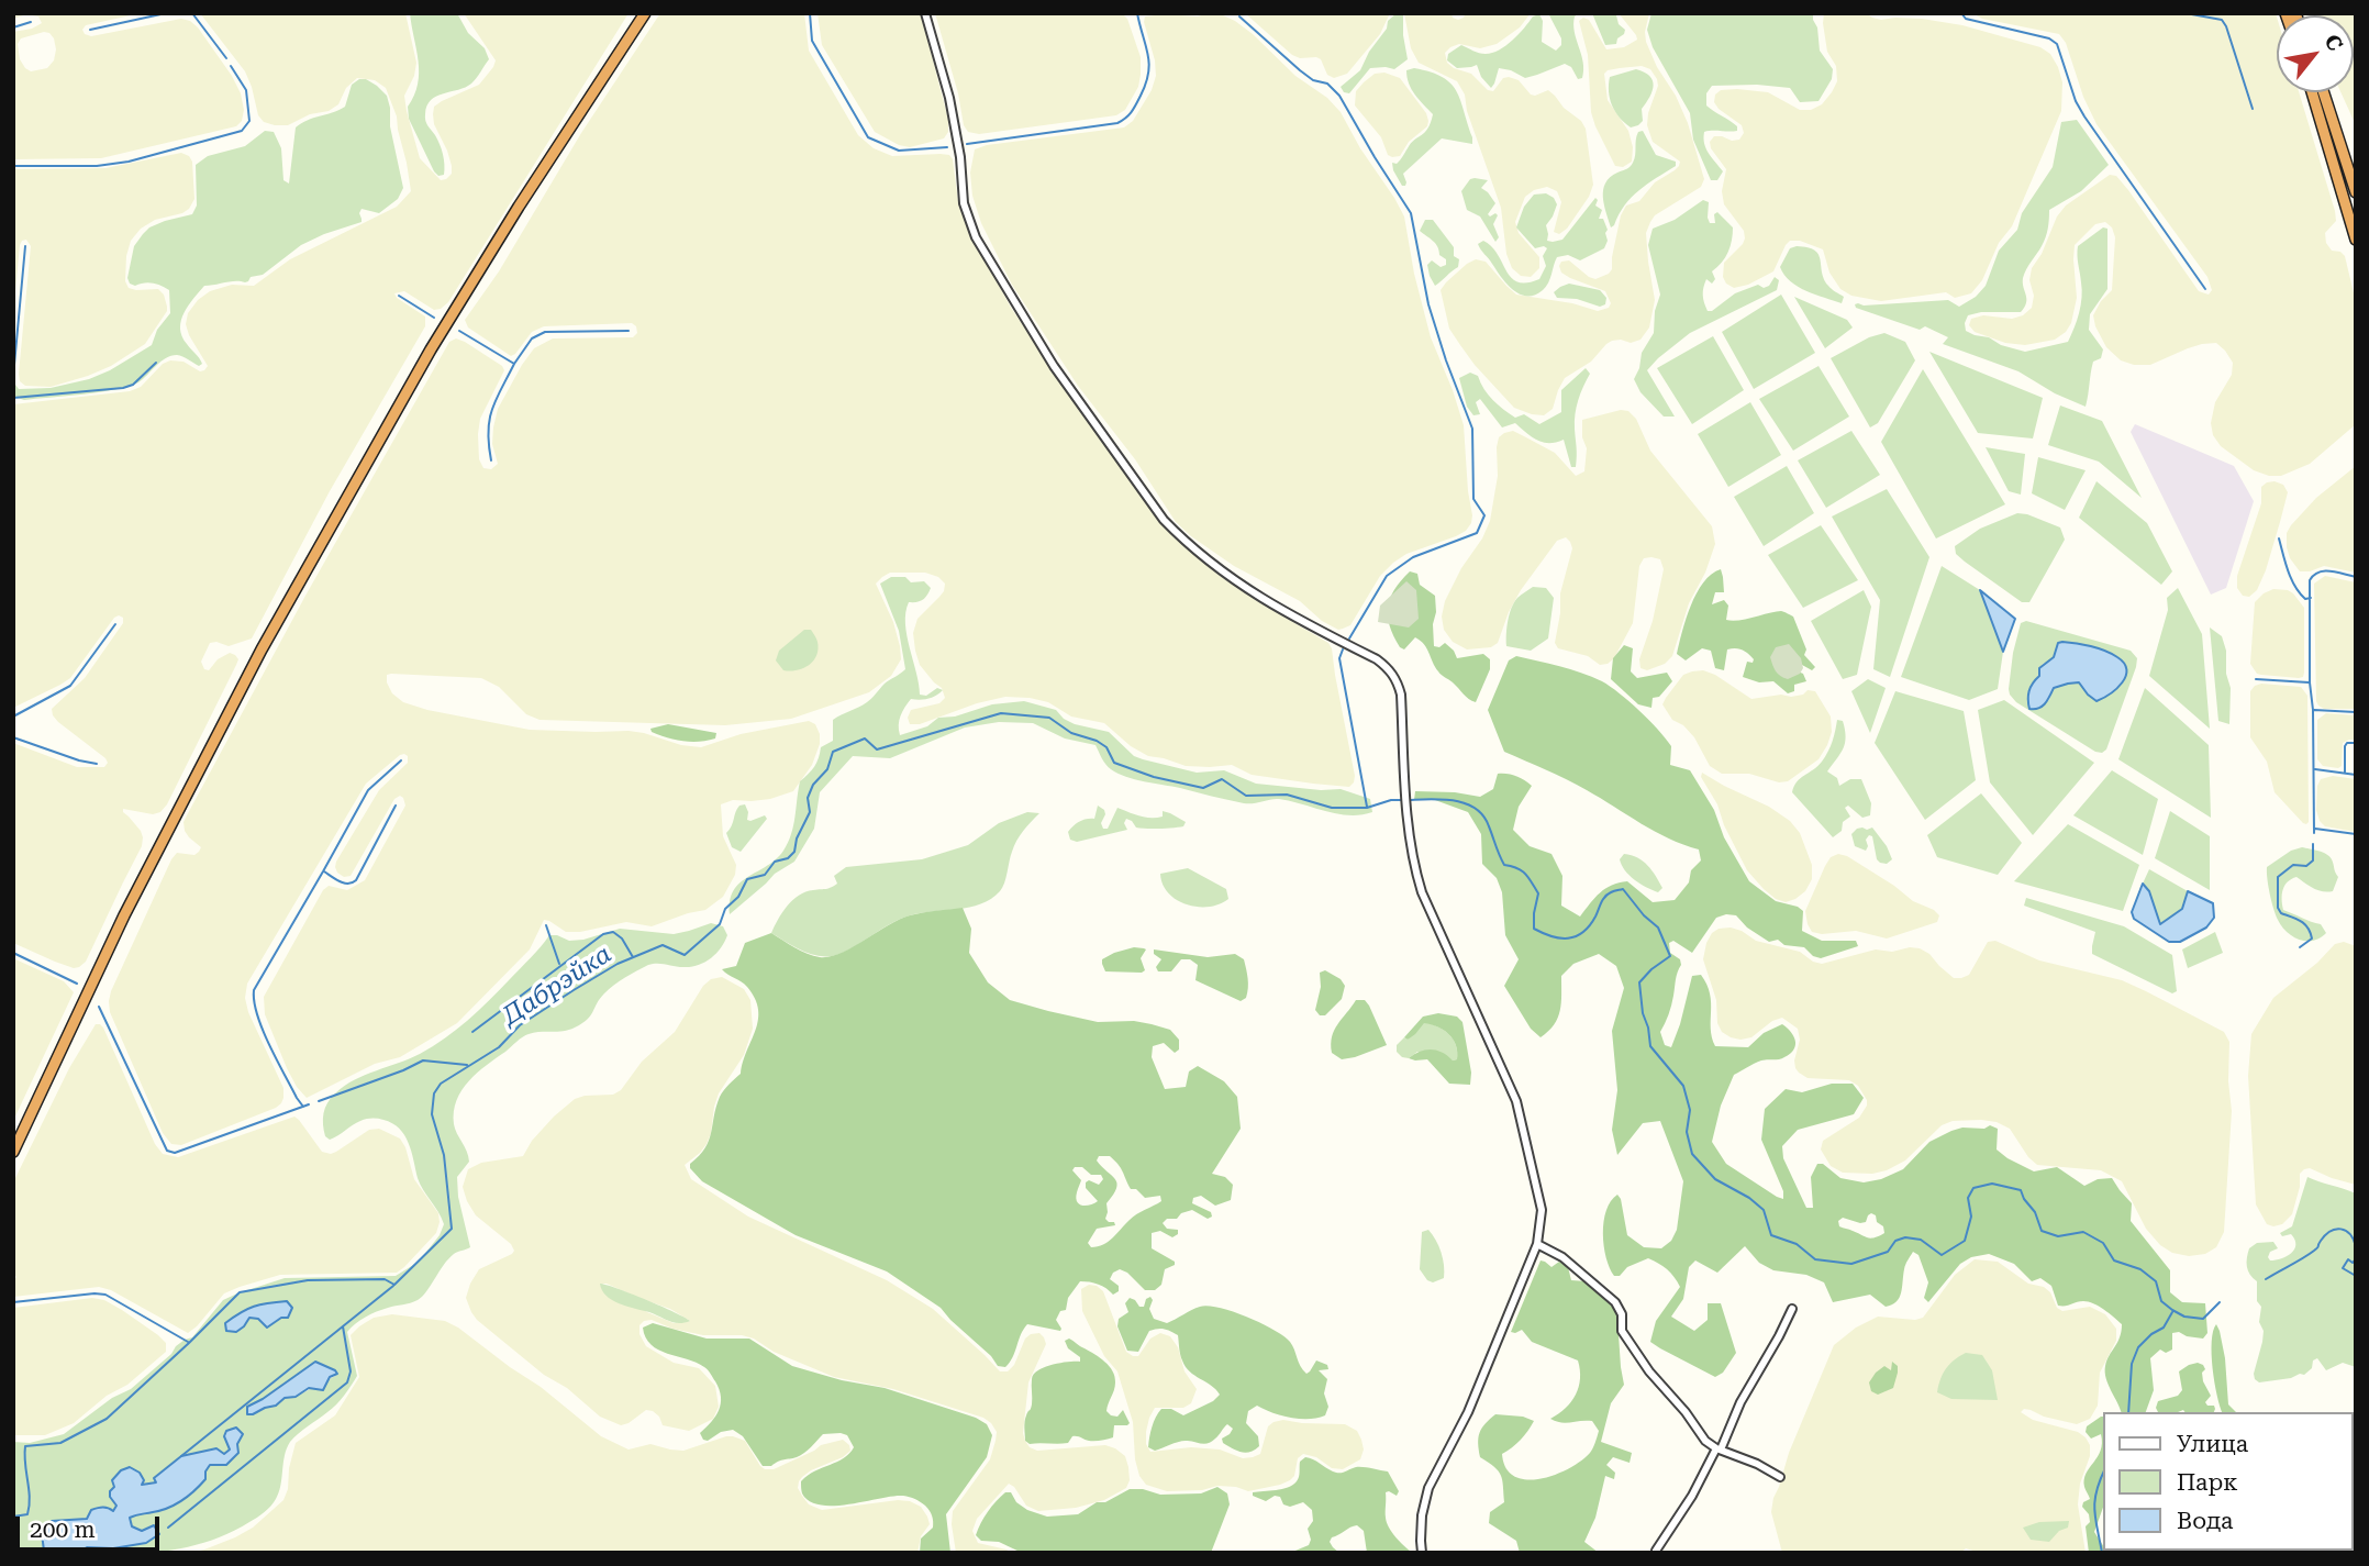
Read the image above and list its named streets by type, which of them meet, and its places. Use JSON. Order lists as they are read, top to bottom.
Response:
{
  "water": ["Дабрэйка"],
  "legend": ["Улица", "Парк", "Вода"],
  "scale_bar": "200 m",
  "north": "top right"
}
